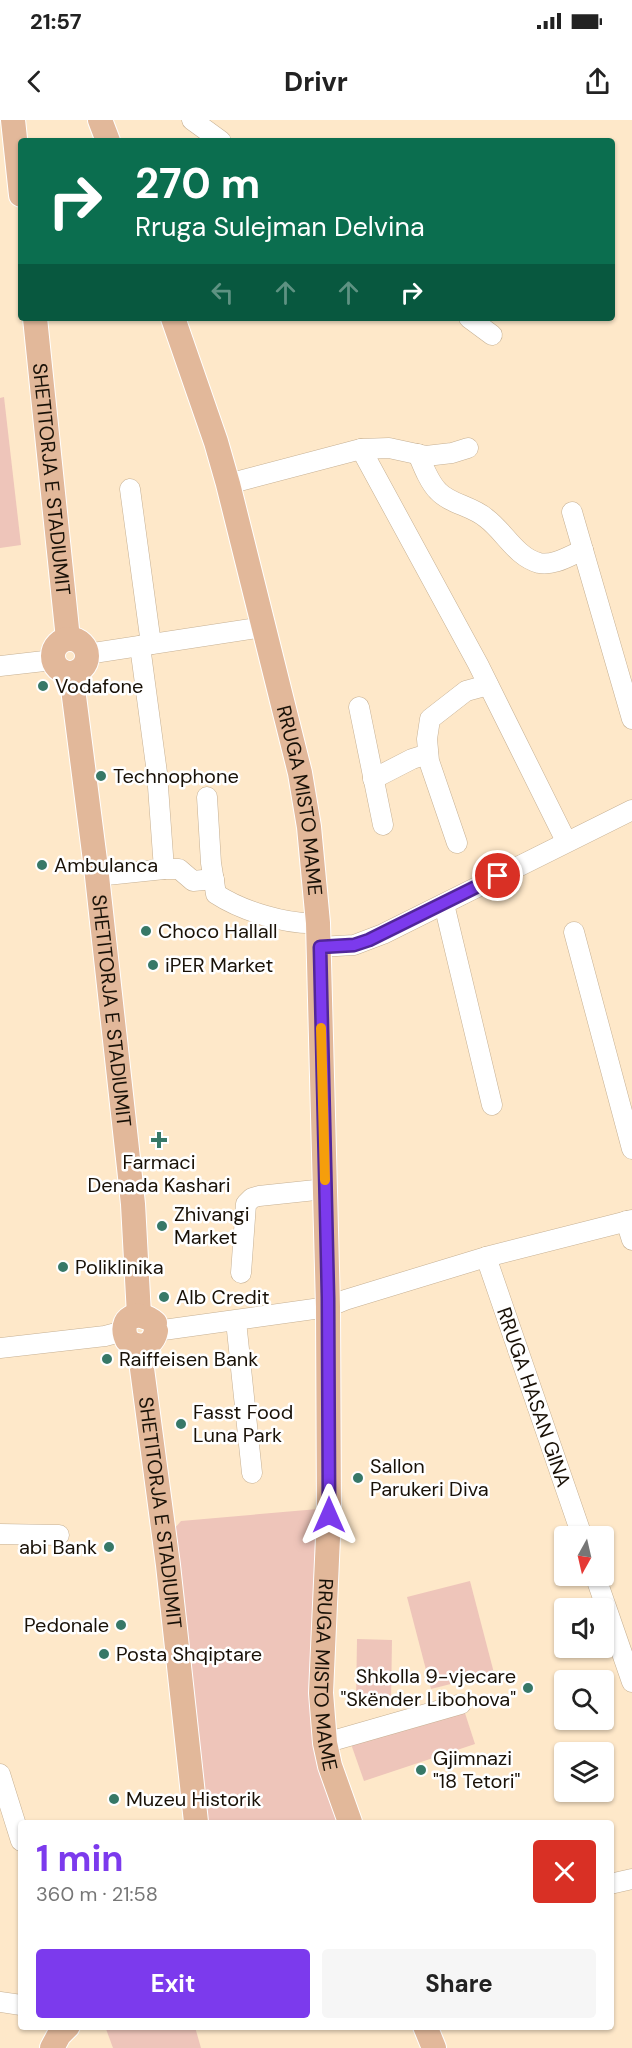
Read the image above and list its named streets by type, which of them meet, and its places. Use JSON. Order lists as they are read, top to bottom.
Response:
{
  "streets": {
    "main road": ["SHETITORJA E STADIUMIT", "RRUGA MISTO MAME"],
    "street": ["RRUGA HASAN GINA"]
  },
  "places": {
    "other": [
      "Vodafone",
      "Technophone",
      "Ambulanca",
      "Choco Hallall",
      "iPER Market",
      "Zhivangi Market",
      "Poliklinika",
      "Alb Credit",
      "Raiffeisen Bank",
      "Fasst Food Luna Park",
      "Sallon Parukeri Diva",
      "abi Bank",
      "Pedonale",
      "Posta Shqiptare",
      "Shkolla 9-vjecare \"Skënder Libohova\"",
      "Gjimnazi \"18 Tetori\"",
      "Muzeu Historik"
    ],
    "health": ["Farmaci Denada Kashari"]
  },
  "north": "bottom",
  "page": {
    "status": "21:57",
    "header": "Drivr",
    "turn": ["270 m", "Rruga Sulejman Delvina"],
    "heading": ["1 min", "360 m · 21:58"],
    "buttons": ["Exit", "Share"]
  }
}
